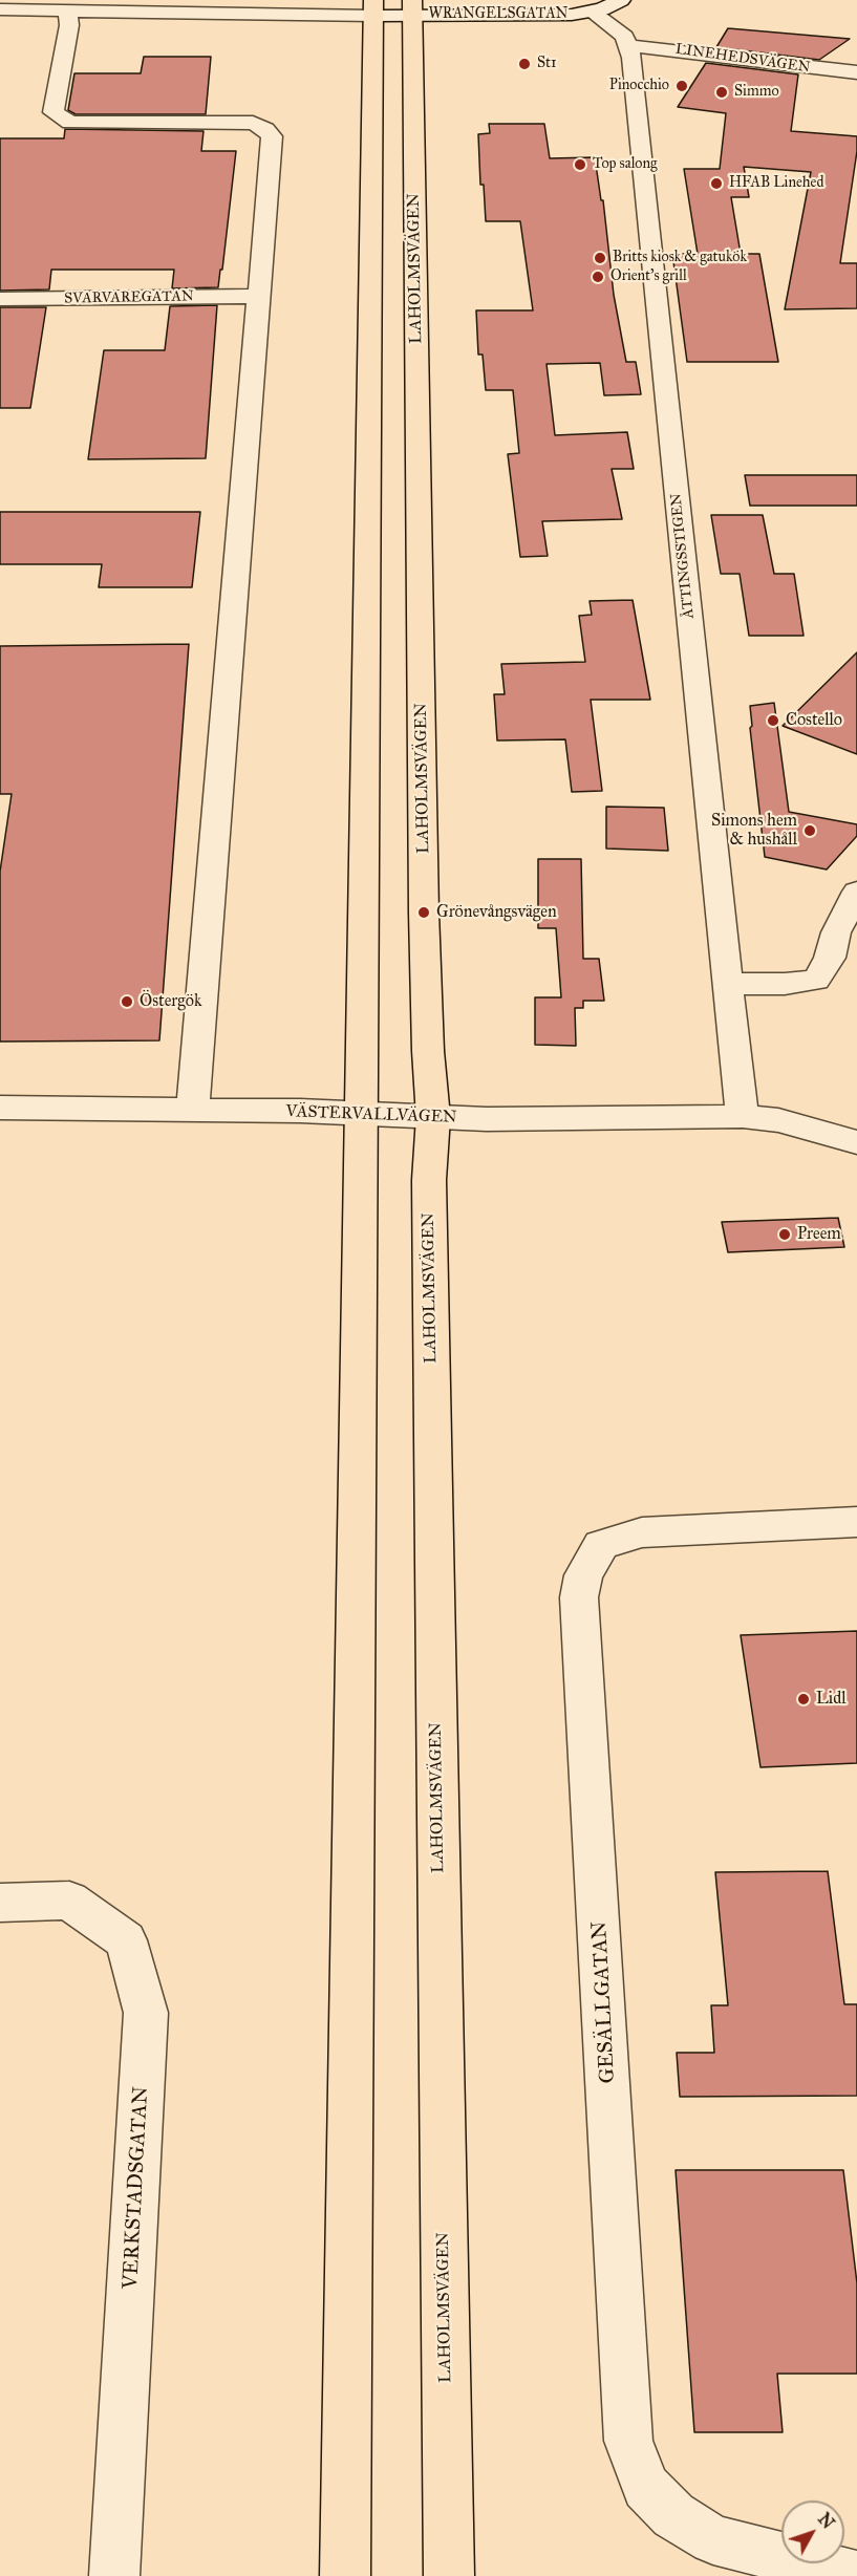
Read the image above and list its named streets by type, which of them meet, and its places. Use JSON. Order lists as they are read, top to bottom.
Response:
{
  "streets": {
    "highway": ["LAHOLMSVÄGEN"],
    "street": [
      "WRANGELSGATAN",
      "LINEHEDSVÄGEN",
      "SVARVAREGATAN",
      "ÅTTINGSSTIGEN",
      "VÄSTERVALLVÄGEN",
      "GESÄLLGATAN",
      "VERKSTADSGATAN"
    ]
  },
  "crossings": [
    ["WRANGELSGATAN", "LAHOLMSVÄGEN"],
    ["LINEHEDSVÄGEN", "ÅTTINGSSTIGEN"],
    ["LAHOLMSVÄGEN", "VÄSTERVALLVÄGEN"],
    ["ÅTTINGSSTIGEN", "VÄSTERVALLVÄGEN"]
  ],
  "places": [
    "St1",
    "Pinocchio",
    "Simmo",
    "Top salong",
    "HFAB Linehed",
    "Britts kiosk & gatukök",
    "Orient's grill",
    "Costello",
    "Simons hem & hushåll",
    "Grönevångsvägen",
    "Östergök",
    "Preem",
    "Lidl"
  ],
  "north": "top right"
}
